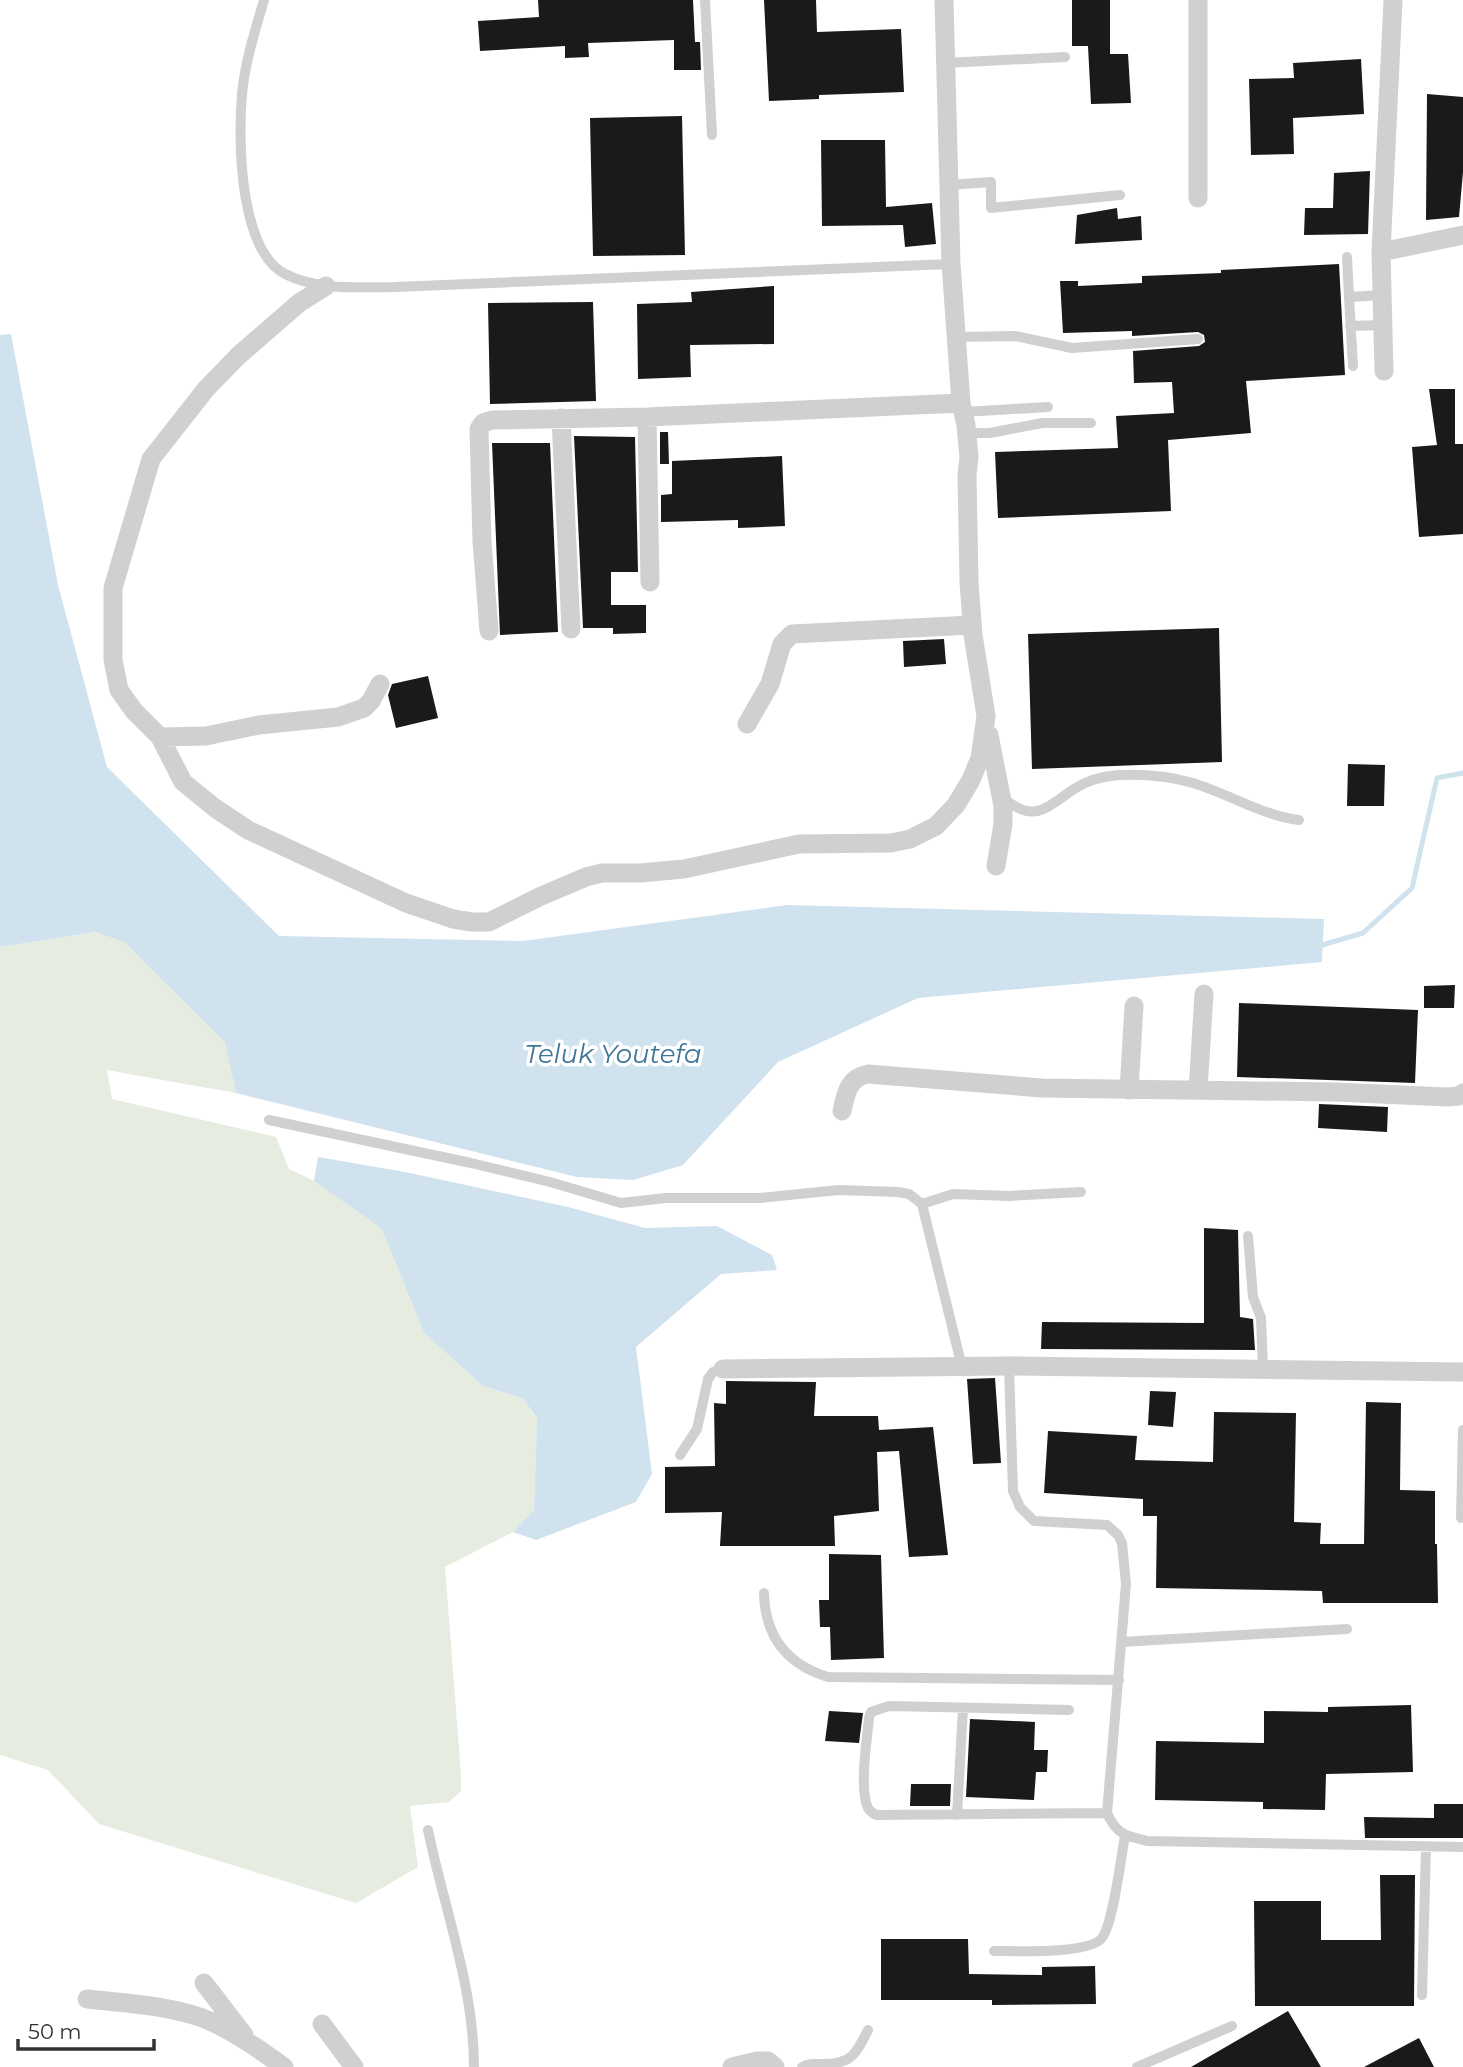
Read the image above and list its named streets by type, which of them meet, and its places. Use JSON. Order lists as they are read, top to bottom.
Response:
{
  "water": ["Teluk Youtefa"],
  "scale_bar": "50 m"
}
